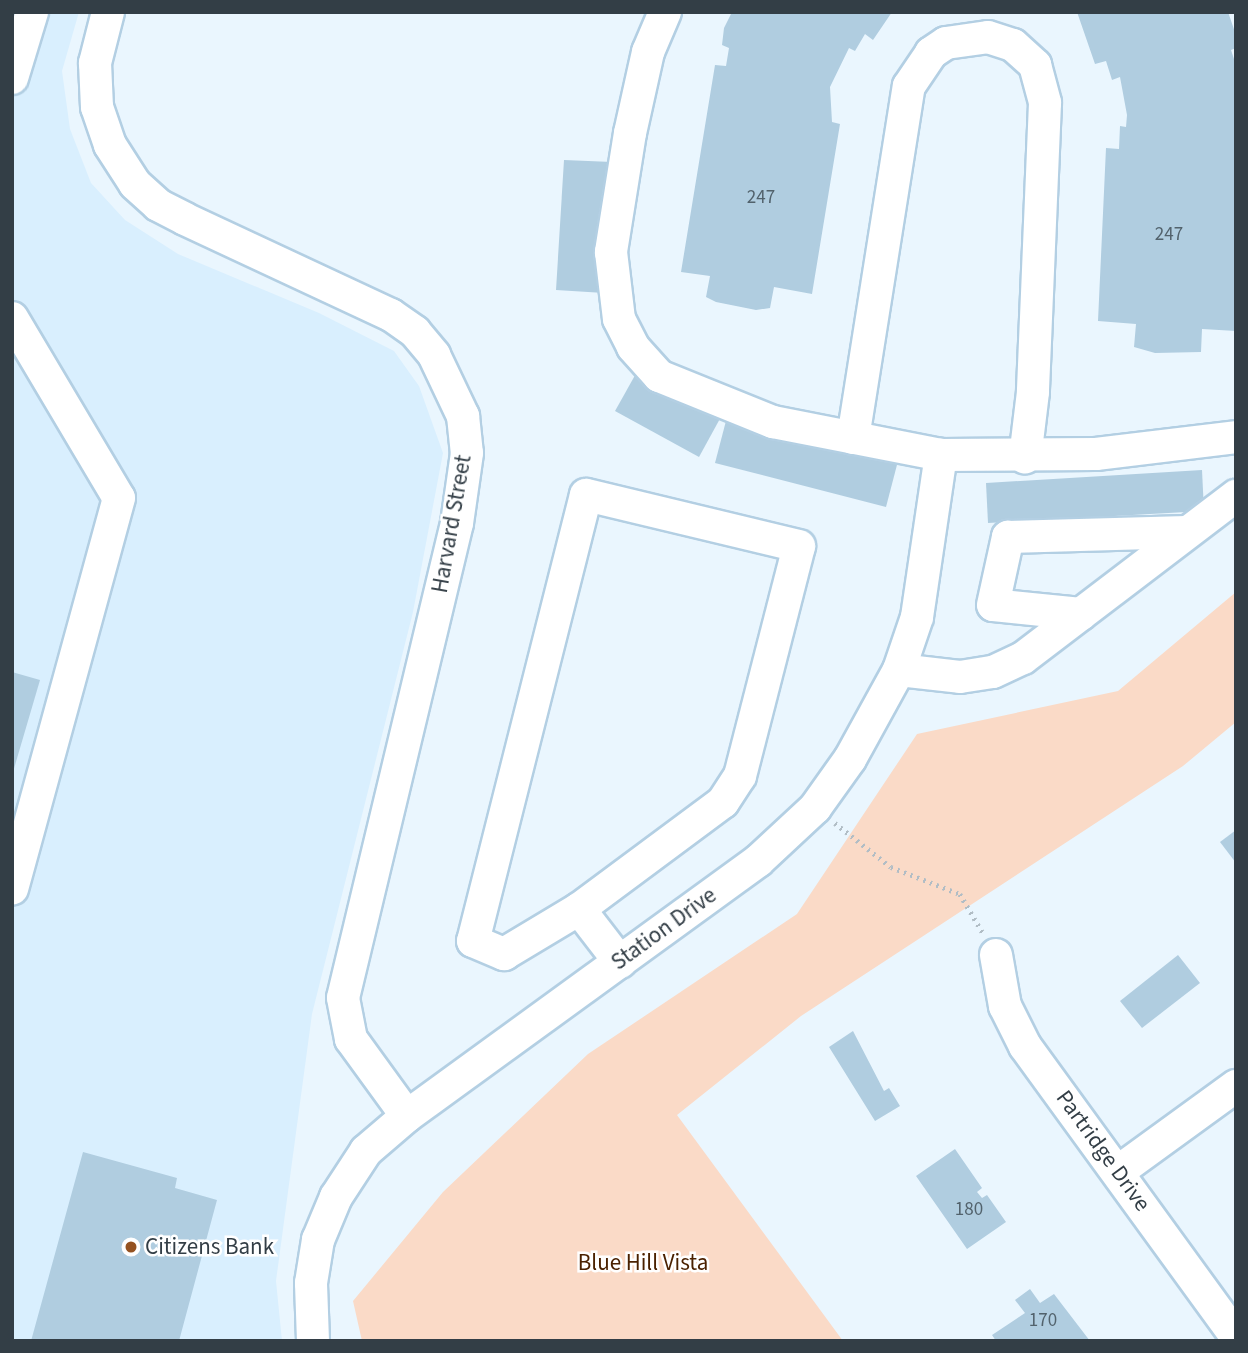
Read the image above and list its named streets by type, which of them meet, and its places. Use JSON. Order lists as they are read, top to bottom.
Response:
{
  "streets": {
    "street": ["Harvard Street", "Station Drive", "Partridge Drive"]
  },
  "crossings": [
    ["Harvard Street", "Station Drive"]
  ],
  "parks": ["Blue Hill Vista"],
  "places": ["Citizens Bank"],
  "house_numbers": [
    "247",
    "247",
    "180",
    "170"
  ]
}
